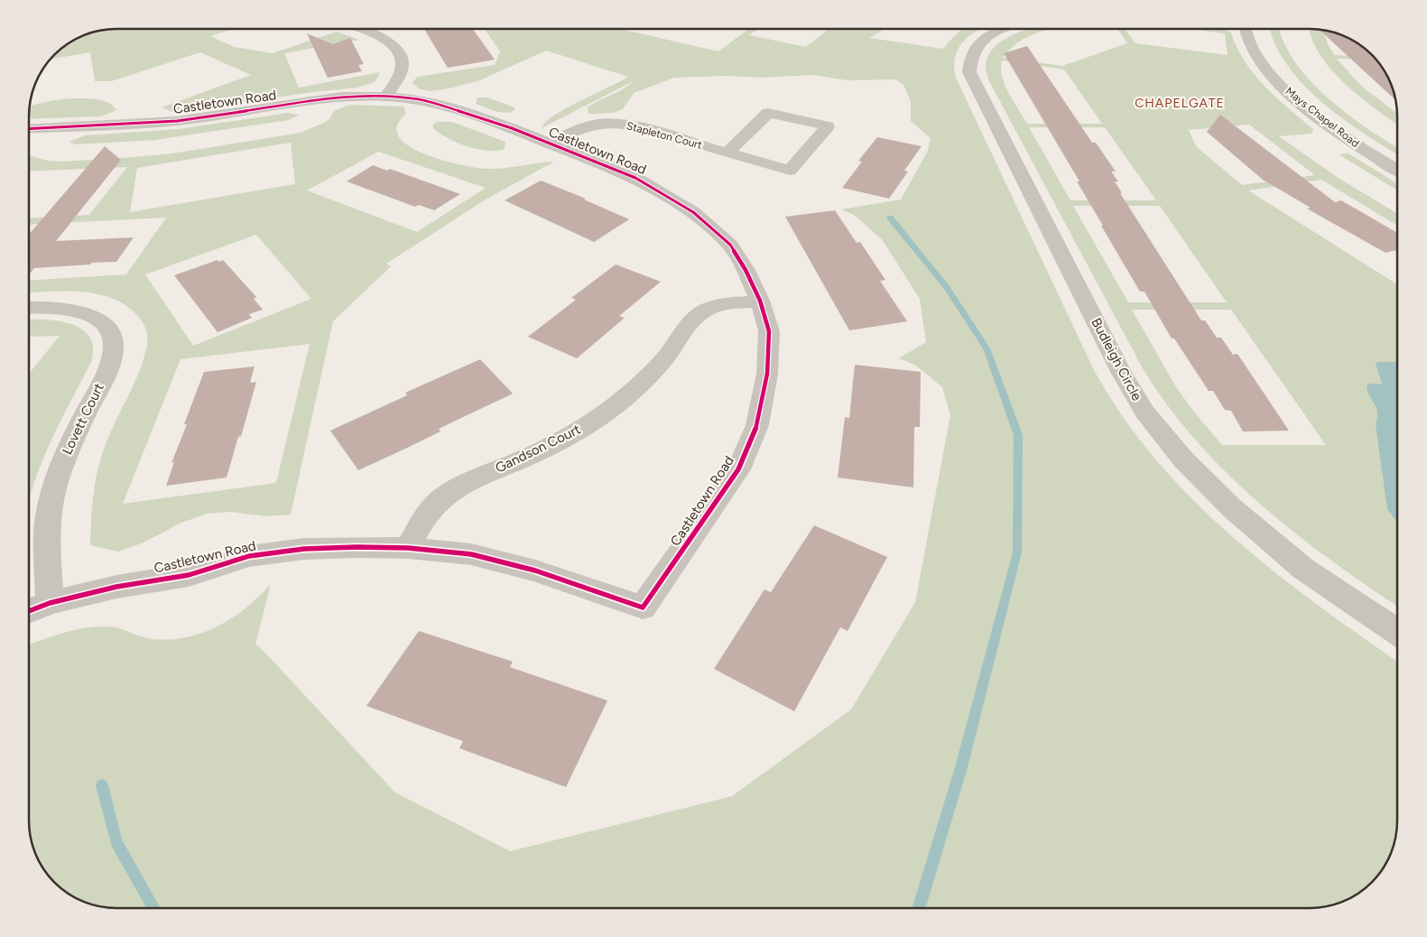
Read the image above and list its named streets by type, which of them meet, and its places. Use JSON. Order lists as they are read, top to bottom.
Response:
{
  "streets": {
    "street": [
      "Castletown Road",
      "Mays Chapel Road",
      "Stapleton Court",
      "Budleigh Circle",
      "Lovett Court",
      "Gandson Court"
    ]
  },
  "crossings": [
    ["Castletown Road", "Stapleton Court"],
    ["Castletown Road", "Lovett Court"],
    ["Castletown Road", "Gandson Court"]
  ],
  "districts": ["CHAPELGATE"]
}
